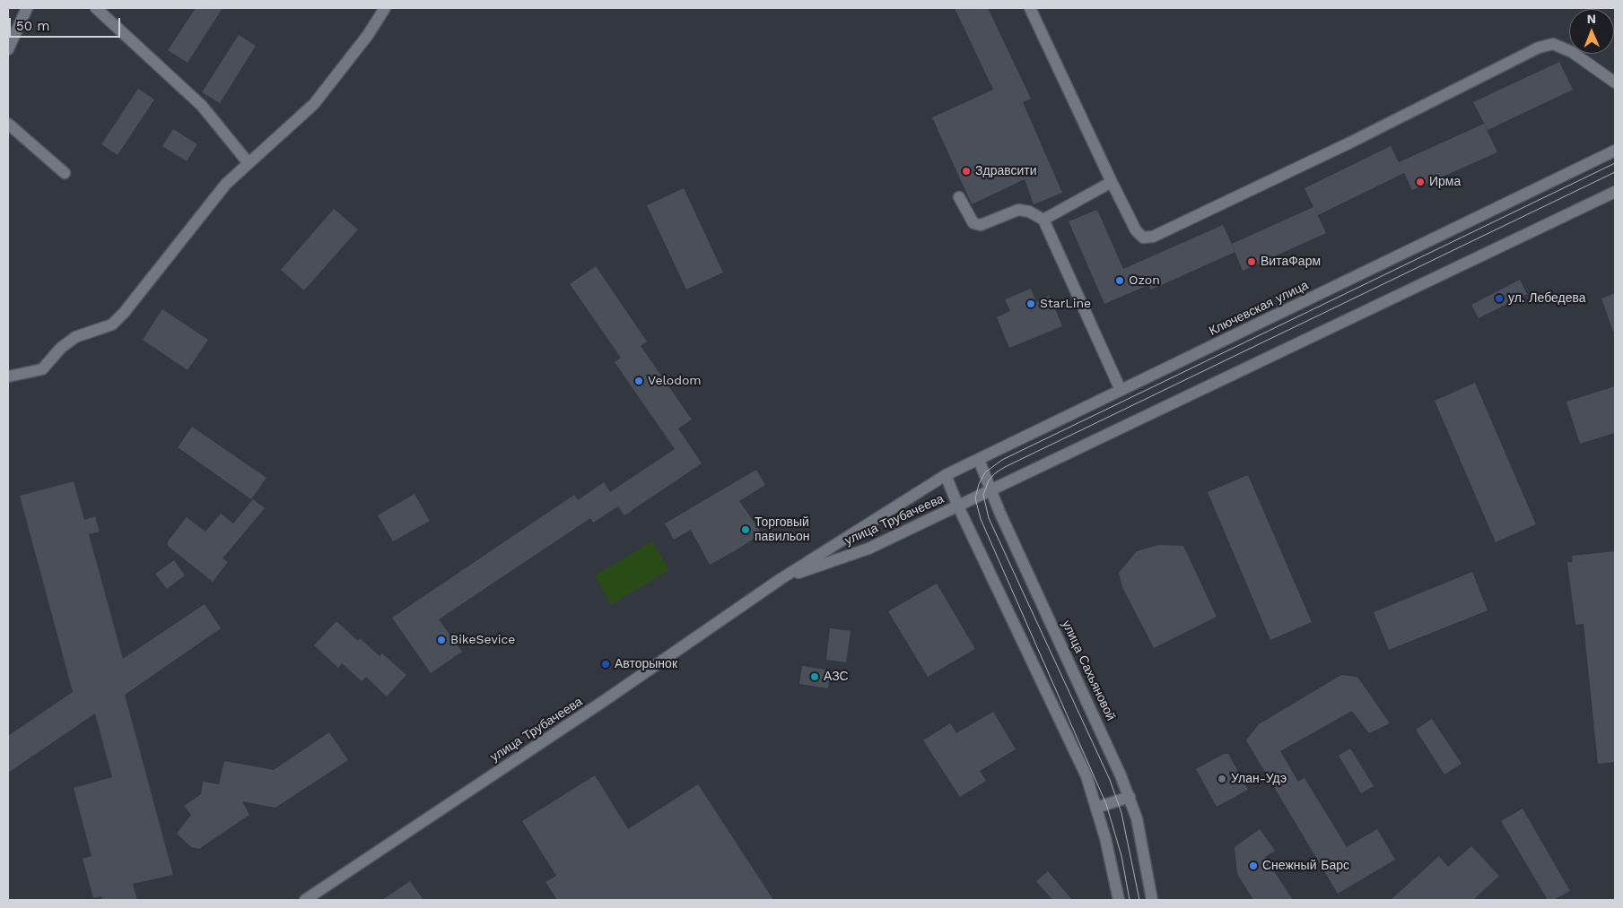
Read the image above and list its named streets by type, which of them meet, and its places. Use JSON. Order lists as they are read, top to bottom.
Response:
{
  "streets": {
    "main road": ["Ключевская улица", "улица Трубачеева", "улица Сахьяновой"]
  },
  "crossings": [
    ["Ключевская улица", "улица Трубачеева"],
    ["Ключевская улица", "улица Сахьяновой"],
    ["улица Трубачеева", "улица Сахьяновой"]
  ],
  "places": [
    "Здравсити",
    "Ирма",
    "ВитаФарм",
    "Ozon",
    "ул. Лебедева",
    "StarLine",
    "Velodom",
    "Торговый павильон",
    "BikeSevice",
    "Авторынок",
    "АЗС",
    "Улан-Удэ",
    "Снежный Барс"
  ],
  "scale_bar": "50 m",
  "north": "top"
}
